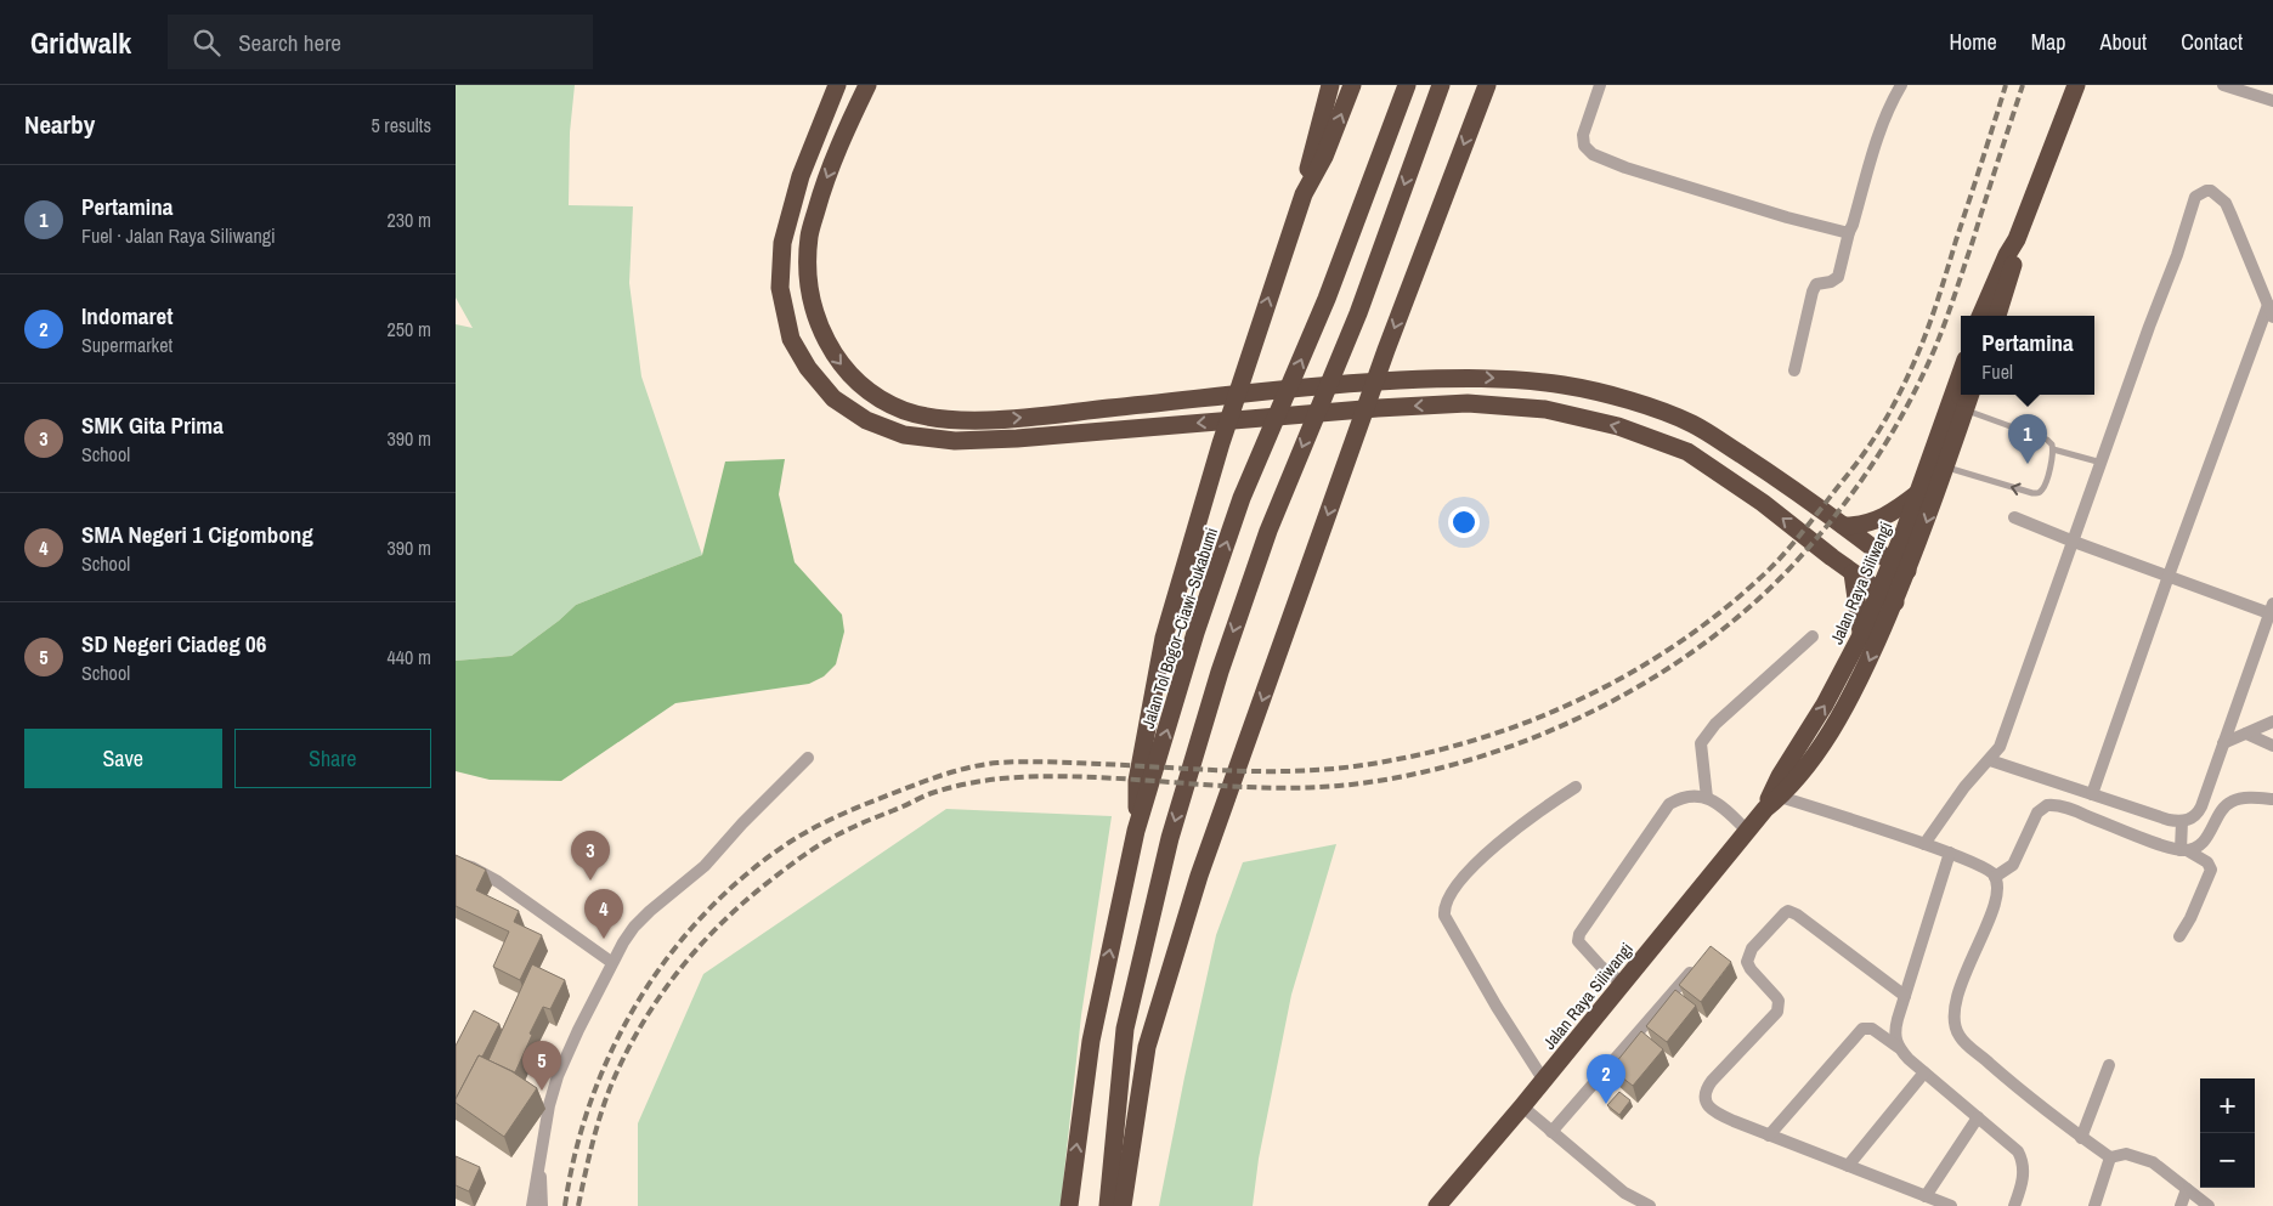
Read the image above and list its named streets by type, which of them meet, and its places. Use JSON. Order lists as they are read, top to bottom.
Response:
{
  "streets": {
    "highway": ["Jalan Raya Siliwangi", "Jalan Tol Bogor–Ciawi–Sukabumi"]
  },
  "page": {
    "header": "Gridwalk",
    "search": "Search here",
    "nav": [
      "Home",
      "Map",
      "About",
      "Contact"
    ],
    "heading": ["Nearby", "5 results"],
    "list": [
      {
        "mark": "1",
        "name": "Pertamina",
        "note": "Fuel · Jalan Raya Siliwangi",
        "value": "230 m"
      },
      {
        "mark": "2",
        "name": "Indomaret",
        "note": "Supermarket",
        "value": "250 m"
      },
      {
        "mark": "3",
        "name": "SMK Gita Prima",
        "note": "School",
        "value": "390 m"
      },
      {
        "mark": "4",
        "name": "SMA Negeri 1 Cigombong",
        "note": "School",
        "value": "390 m"
      },
      {
        "mark": "5",
        "name": "SD Negeri Ciadeg 06",
        "note": "School",
        "value": "440 m"
      }
    ],
    "popup": ["Pertamina", "Fuel"],
    "pins": [
      "1",
      "3",
      "4",
      "5",
      "2"
    ],
    "buttons": ["Save", "Share"],
    "map_buttons": ["+", "−"]
  }
}
